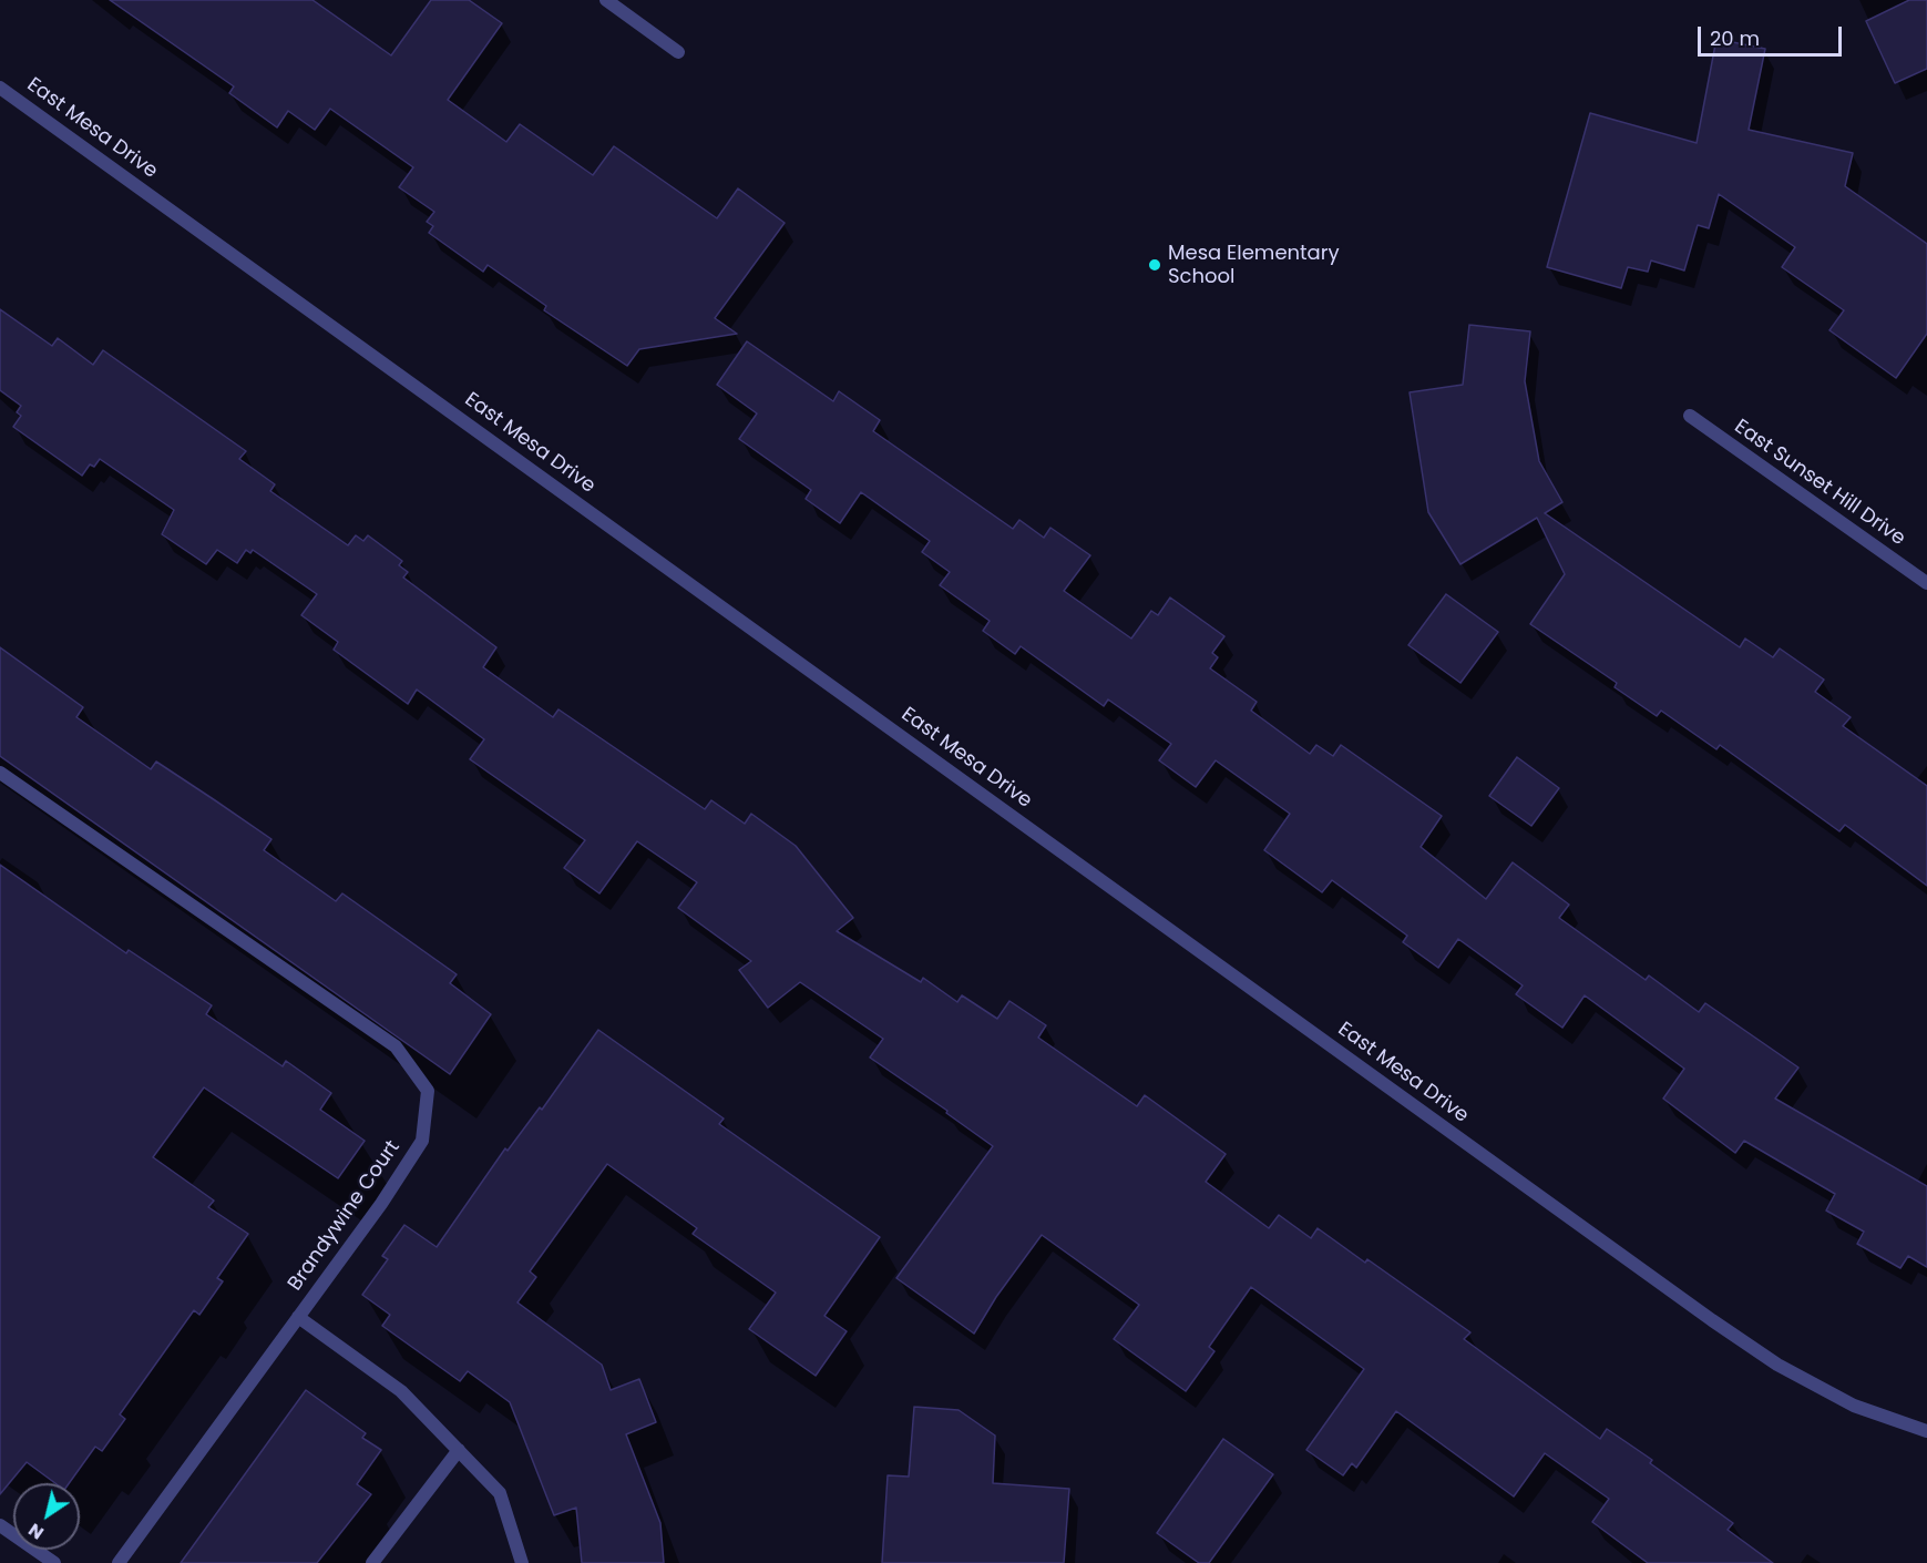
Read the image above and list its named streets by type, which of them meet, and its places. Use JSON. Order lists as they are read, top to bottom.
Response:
{
  "streets": {
    "street": ["East Mesa Drive", "East Sunset Hill Drive", "Brandywine Court"]
  },
  "places": ["Mesa Elementary School"],
  "scale_bar": "20 m",
  "north": "bottom left"
}
